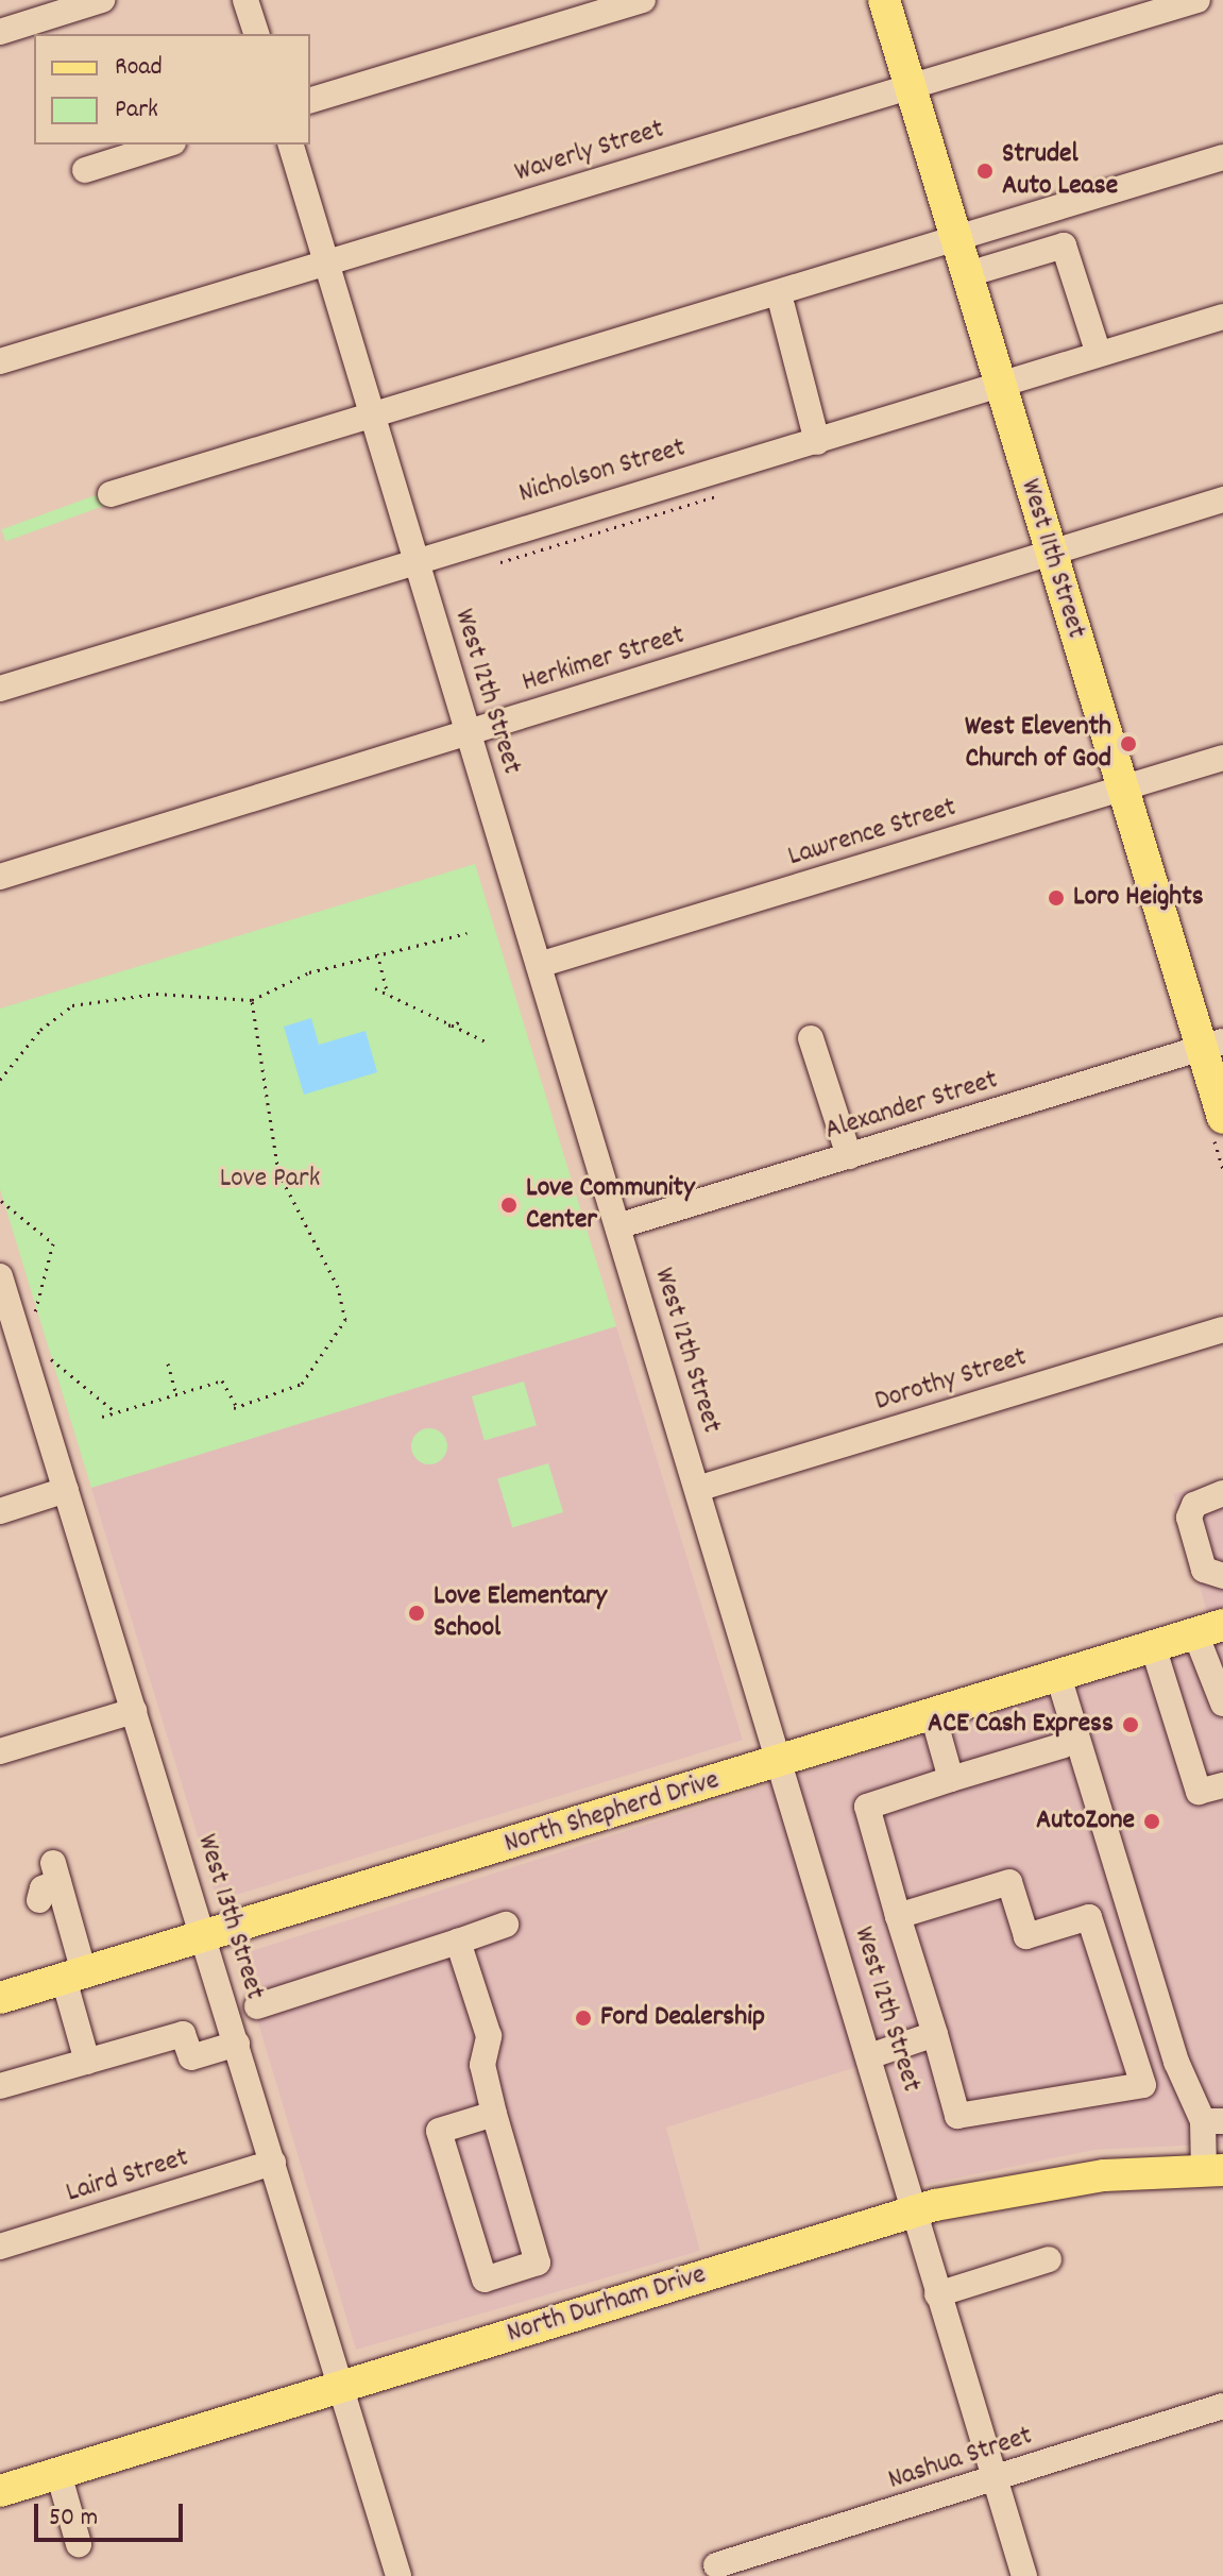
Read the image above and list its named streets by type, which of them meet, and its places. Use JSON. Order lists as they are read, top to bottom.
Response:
{
  "streets": {
    "main road": ["West 11th Street", "North Shepherd Drive", "North Durham Drive"],
    "street": [
      "Waverly Street",
      "Nicholson Street",
      "Herkimer Street",
      "West 12th Street",
      "Lawrence Street",
      "Alexander Street",
      "Dorothy Street",
      "West 13th Street",
      "Laird Street",
      "Nashua Street"
    ]
  },
  "crossings": [
    ["Waverly Street", "West 11th Street"],
    ["Waverly Street", "West 12th Street"],
    ["Nicholson Street", "West 11th Street"],
    ["Nicholson Street", "West 12th Street"],
    ["West 11th Street", "Herkimer Street"],
    ["West 11th Street", "Lawrence Street"],
    ["West 11th Street", "Alexander Street"],
    ["Herkimer Street", "West 12th Street"],
    ["West 12th Street", "Lawrence Street"],
    ["West 12th Street", "Alexander Street"],
    ["West 12th Street", "Dorothy Street"],
    ["West 12th Street", "North Shepherd Drive"],
    ["West 12th Street", "North Durham Drive"],
    ["West 12th Street", "Nashua Street"],
    ["North Shepherd Drive", "West 13th Street"],
    ["West 13th Street", "Laird Street"],
    ["West 13th Street", "North Durham Drive"]
  ],
  "parks": ["Love Park"],
  "places": [
    "Strudel Auto Lease",
    "West Eleventh Church of God",
    "Loro Heights",
    "Love Community Center",
    "Love Elementary School",
    "ACE Cash Express",
    "AutoZone",
    "Ford Dealership"
  ],
  "legend": ["Road", "Park"],
  "scale_bar": "50 m"
}
